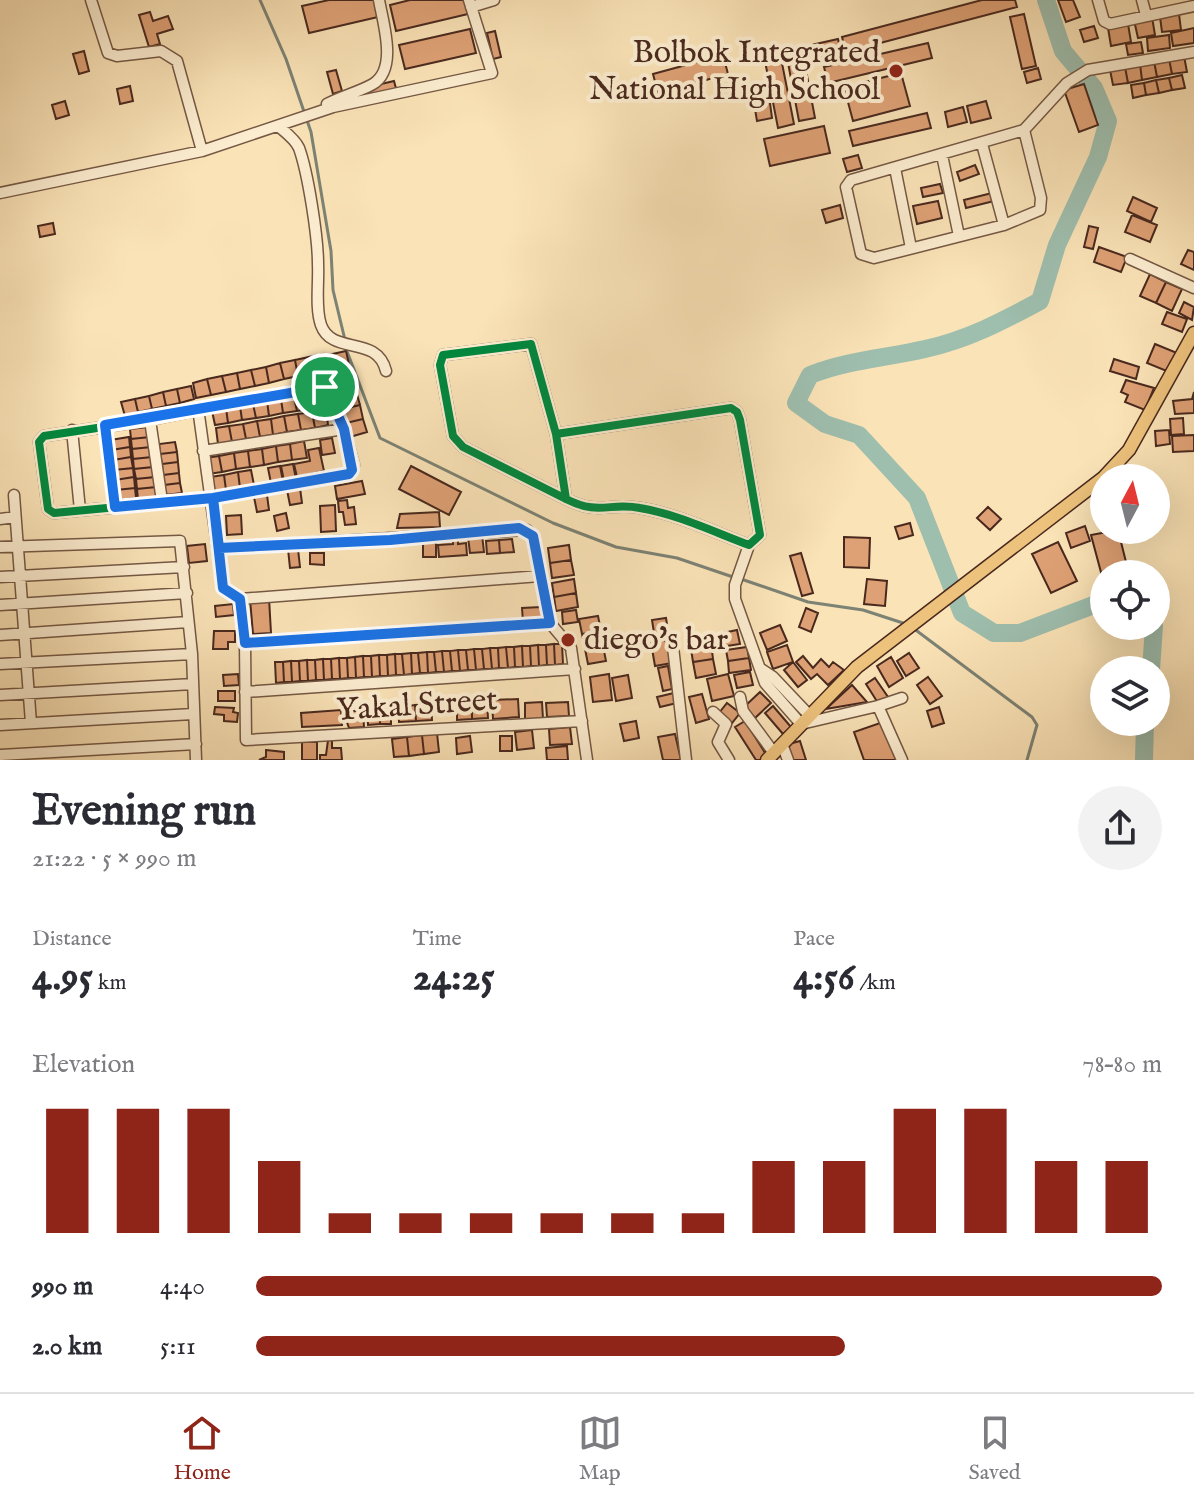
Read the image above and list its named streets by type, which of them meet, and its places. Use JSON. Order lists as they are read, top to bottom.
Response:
{
  "streets": {
    "street": ["Yakal Street"]
  },
  "places": ["Bolbok Integrated National High School", "diego's bar"],
  "north": "top",
  "page": {
    "heading": ["Evening run", "21:22 · 5 × 990 m"],
    "stats": [
      ["Distance", "4.95 km"],
      ["Time", "24:25"],
      ["Pace", "4:56 /km"]
    ],
    "chart": ["Elevation", "78–80 m"],
    "list": [
      {
        "name": "990 m",
        "note": "4:40"
      },
      {
        "name": "2.0 km",
        "note": "5:11"
      }
    ],
    "tabs": ["Home", "Map", "Saved"]
  }
}
